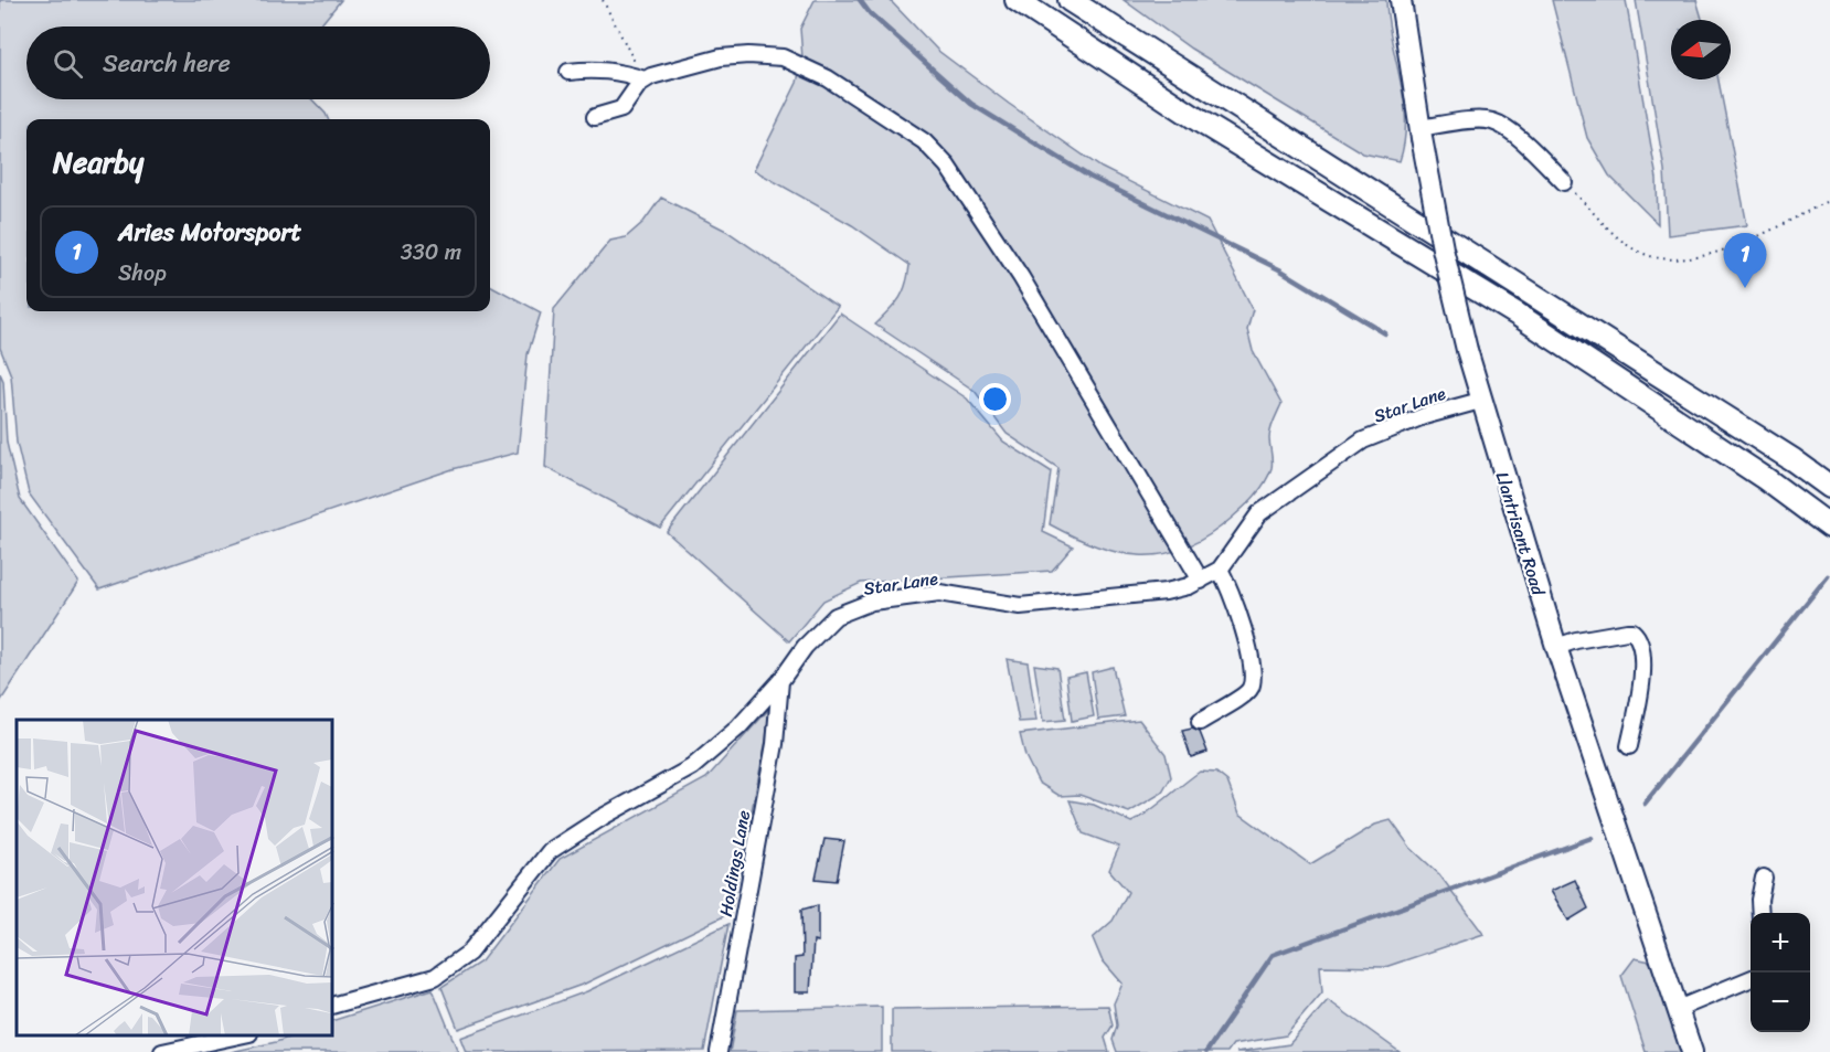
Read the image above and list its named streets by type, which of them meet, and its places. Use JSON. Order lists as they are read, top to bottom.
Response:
{
  "streets": {
    "main road": ["Llantrisant Road"],
    "street": ["Star Lane", "Holdings Lane"]
  },
  "crossings": [
    ["Star Lane", "Llantrisant Road"],
    ["Star Lane", "Holdings Lane"]
  ],
  "north": "left",
  "page": {
    "search": "Search here",
    "heading": "Nearby",
    "list": [
      {
        "mark": "1",
        "name": "Aries Motorsport",
        "note": "Shop",
        "value": "330 m"
      }
    ],
    "pins": "1",
    "map_buttons": ["+", "−"]
  }
}
